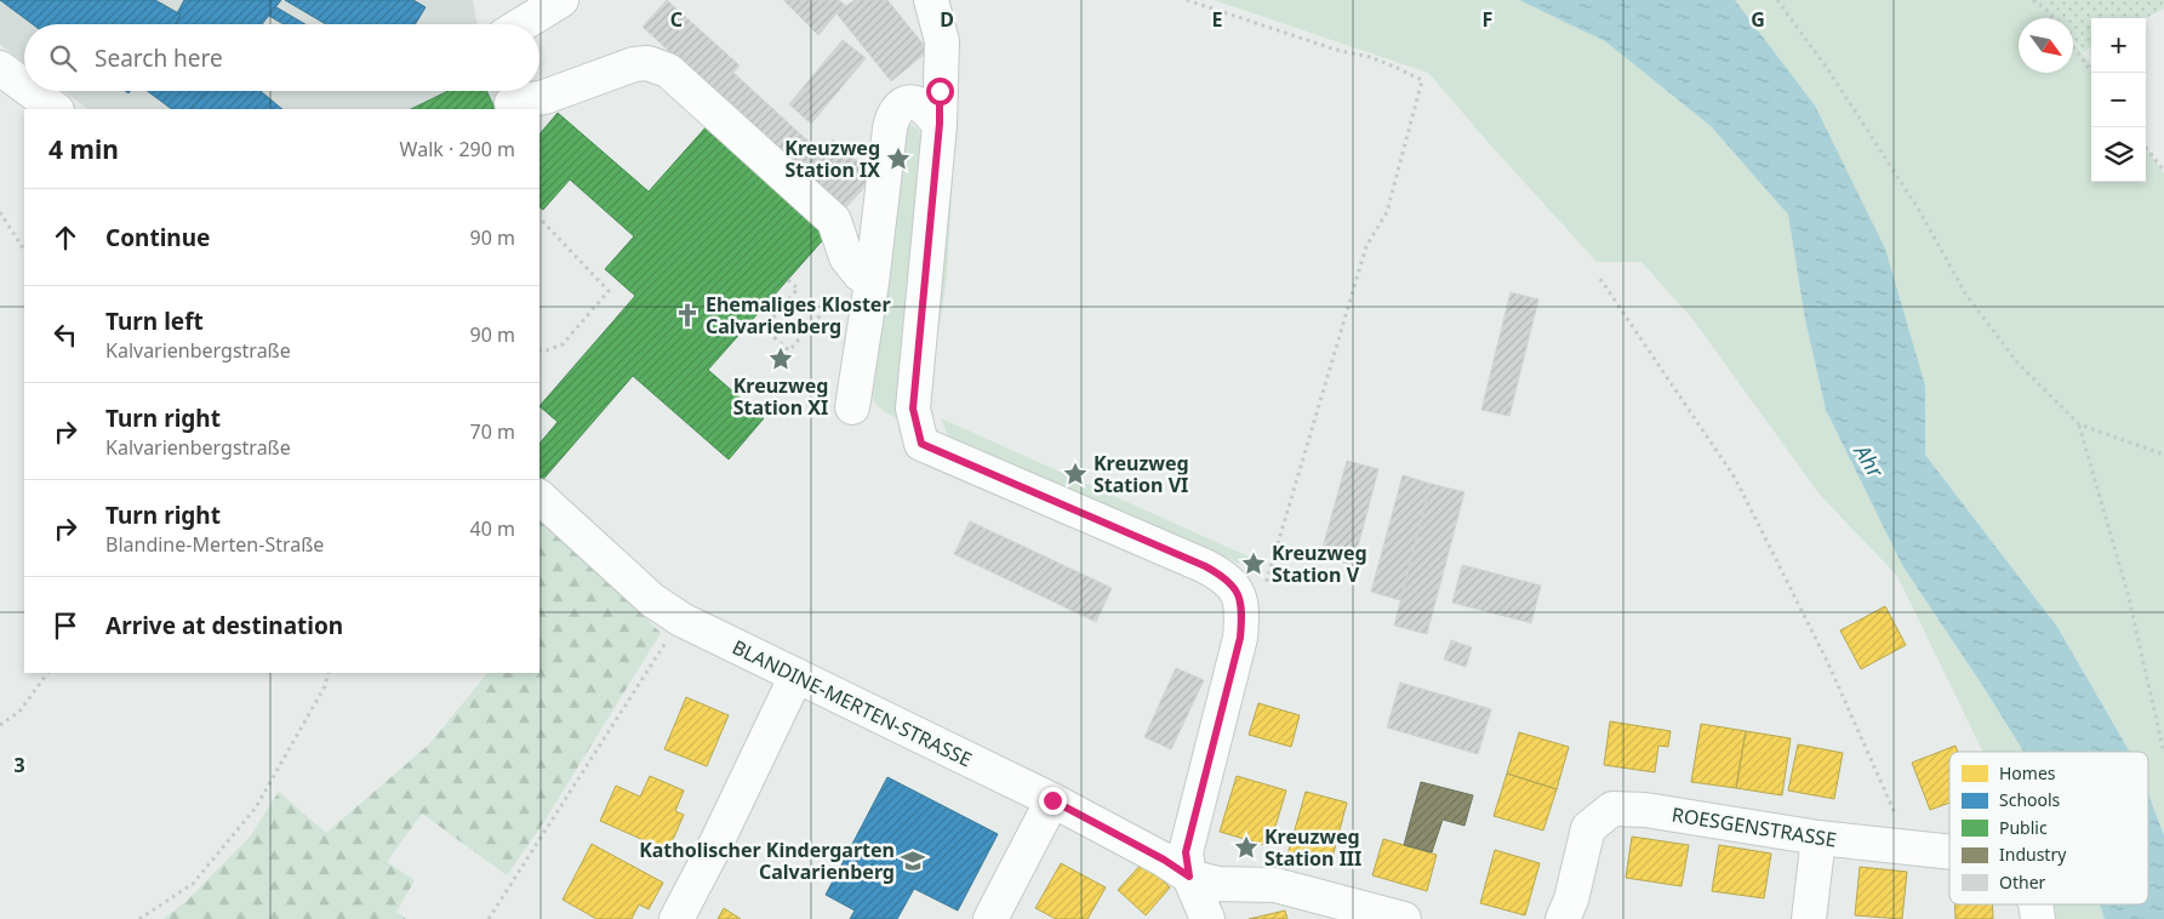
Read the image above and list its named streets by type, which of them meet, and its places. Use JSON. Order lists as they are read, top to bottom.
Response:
{
  "streets": {
    "street": ["BLANDINE-MERTEN-STRASSE", "ROESGENSTRASSE"]
  },
  "water": ["Ahr"],
  "places": {
    "place": [
      "Kreuzweg Station IX",
      "Kreuzweg Station XI",
      "Kreuzweg Station VI",
      "Kreuzweg Station V",
      "Kreuzweg Station III"
    ],
    "church": ["Ehemaliges Kloster Calvarienberg"],
    "school or university": ["Katholischer Kindergarten Calvarienberg"]
  },
  "legend": [
    "Homes",
    "Schools",
    "Public",
    "Industry",
    "Other"
  ],
  "north": "bottom right",
  "page": {
    "map_buttons": ["+", "−"],
    "search": "Search here",
    "heading": ["4 min", "Walk · 290 m"],
    "list": [
      ["Continue", "90 m"],
      ["Turn left", "Kalvarienbergstraße", "90 m"],
      ["Turn right", "Kalvarienbergstraße", "70 m"],
      ["Turn right", "Blandine-Merten-Straße", "40 m"],
      "Arrive at destination"
    ]
  },
  "grid": {
    "columns": [
      "C",
      "D",
      "E",
      "F",
      "G"
    ],
    "rows": ["3"]
  }
}
